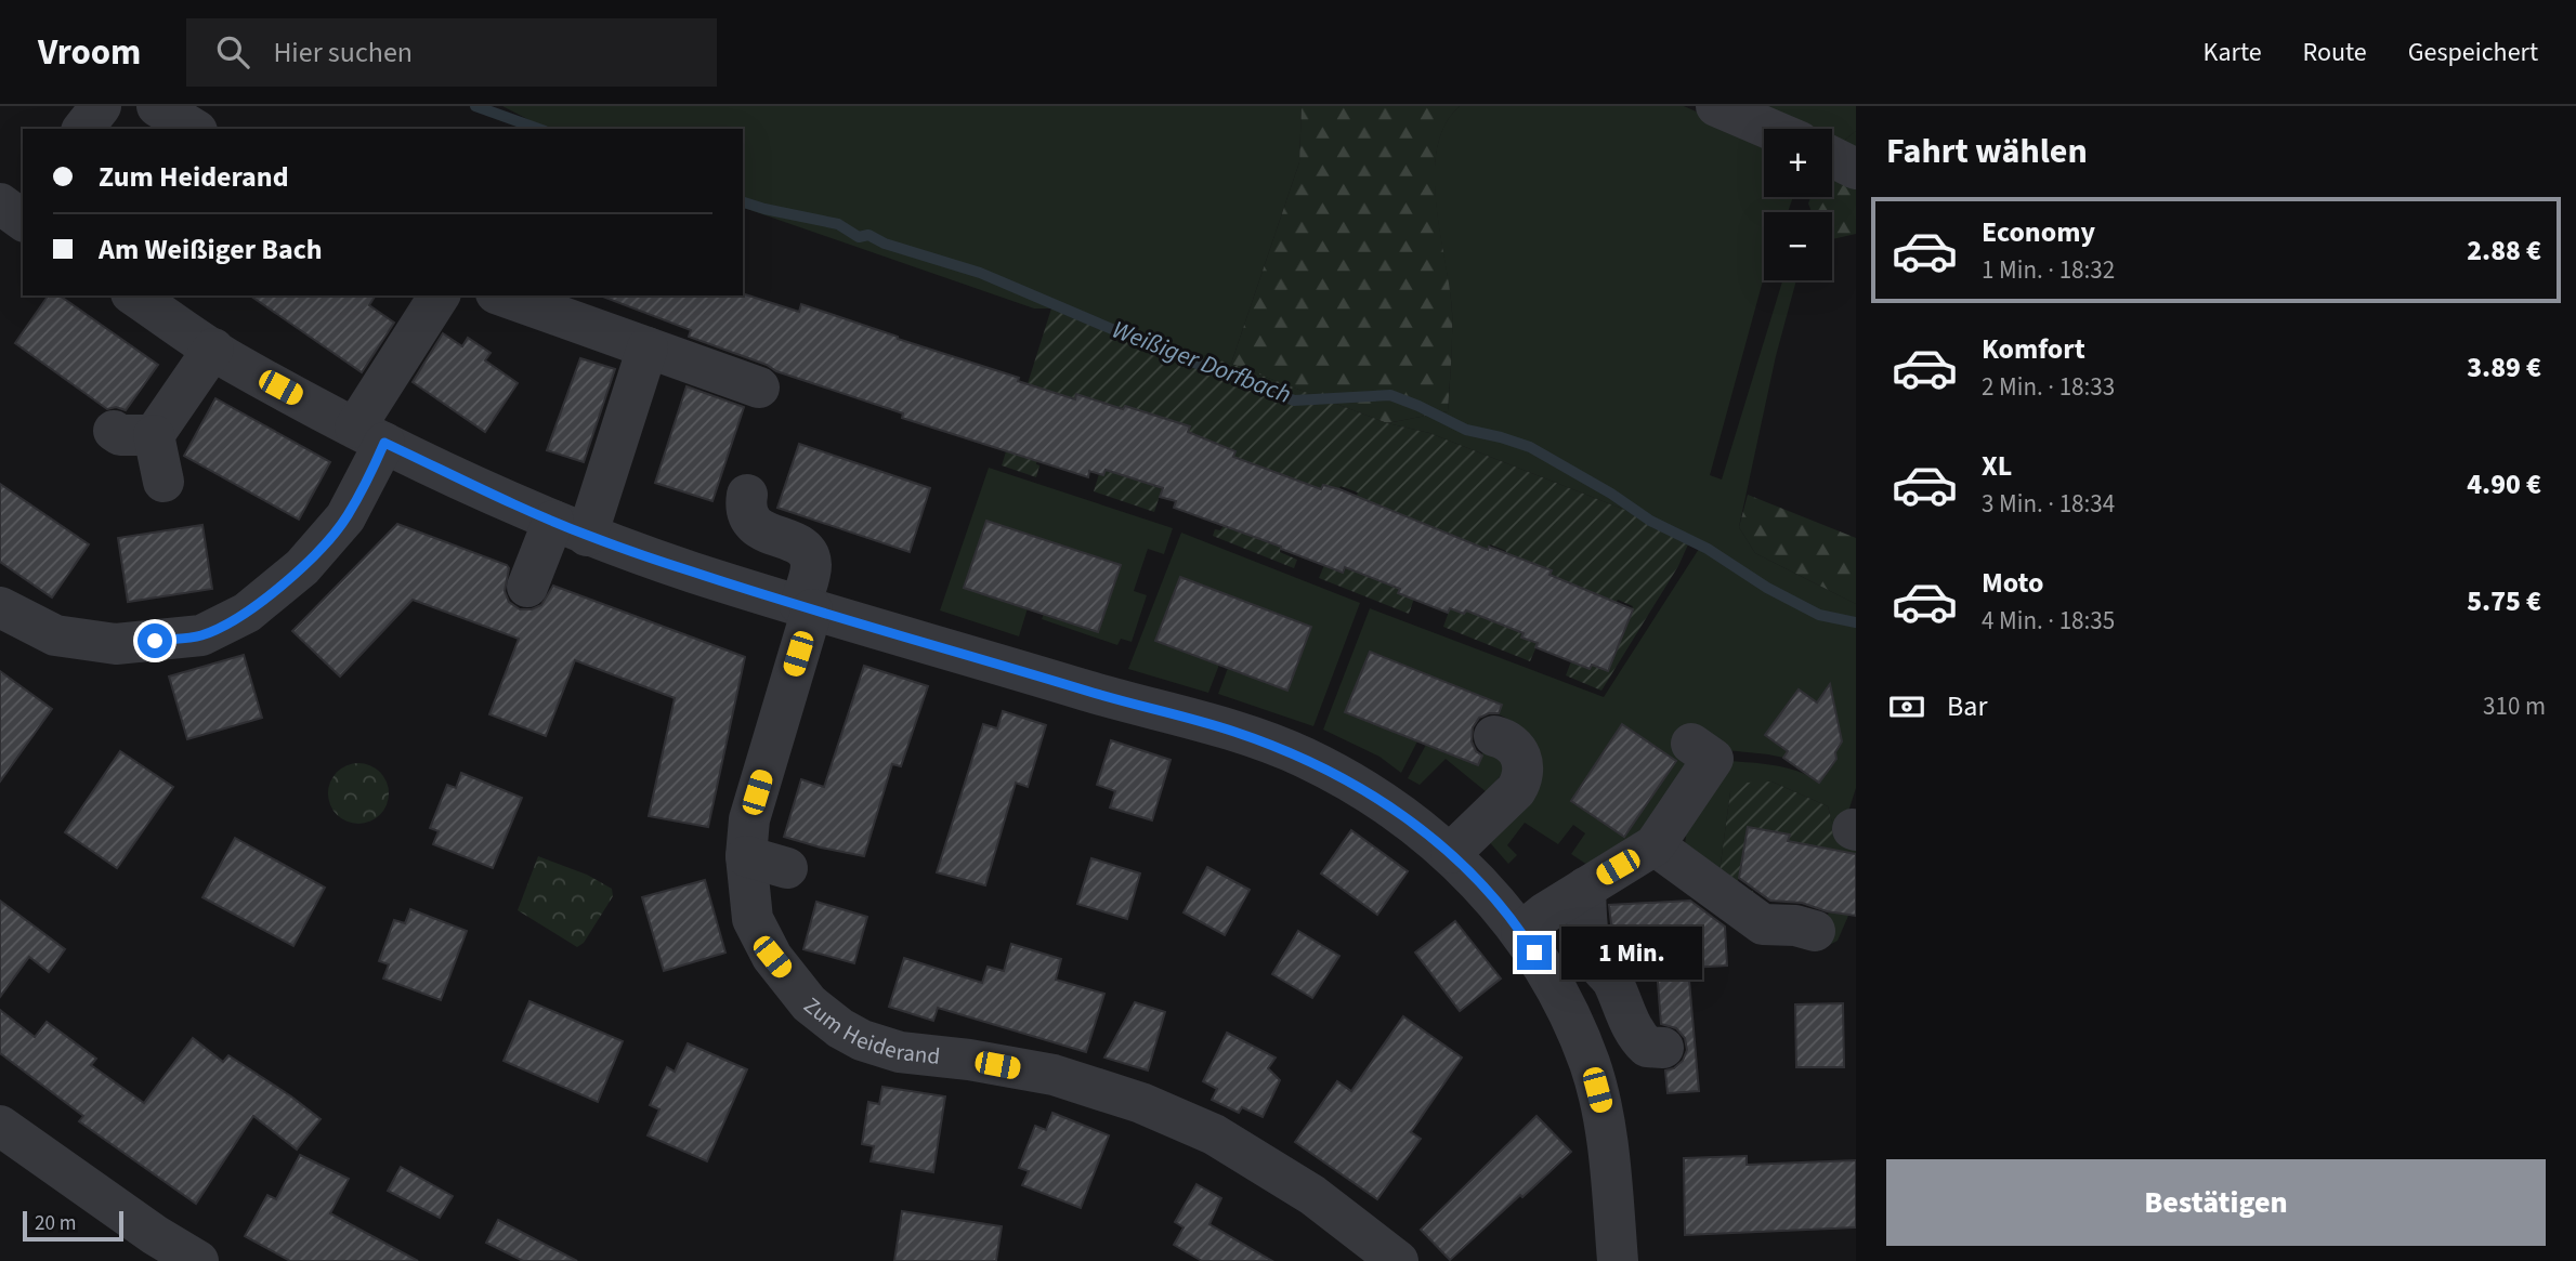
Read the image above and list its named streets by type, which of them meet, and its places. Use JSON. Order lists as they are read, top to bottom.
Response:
{
  "streets": {
    "street": ["Zum Heiderand"]
  },
  "water": ["Weißiger Dorfbach"],
  "scale_bar": "20 m",
  "page": {
    "header": "Vroom",
    "search": "Hier suchen",
    "nav": ["Karte", "Route", "Gespeichert"],
    "heading": "Fahrt wählen",
    "map_buttons": ["+", "−"],
    "banner": ["Zum Heiderand", "Am Weißiger Bach"],
    "list": [
      {
        "name": "Economy",
        "note": "1 Min. · 18:32",
        "value": "2.88 €"
      },
      {
        "name": "Komfort",
        "note": "2 Min. · 18:33",
        "value": "3.89 €"
      },
      {
        "name": "XL",
        "note": "3 Min. · 18:34",
        "value": "4.90 €"
      },
      {
        "name": "Moto",
        "note": "4 Min. · 18:35",
        "value": "5.75 €"
      }
    ],
    "pay": ["Bar", "310 m"],
    "bubble": "1 Min.",
    "buttons": "Bestätigen",
    "scale": "20 m"
  }
}
